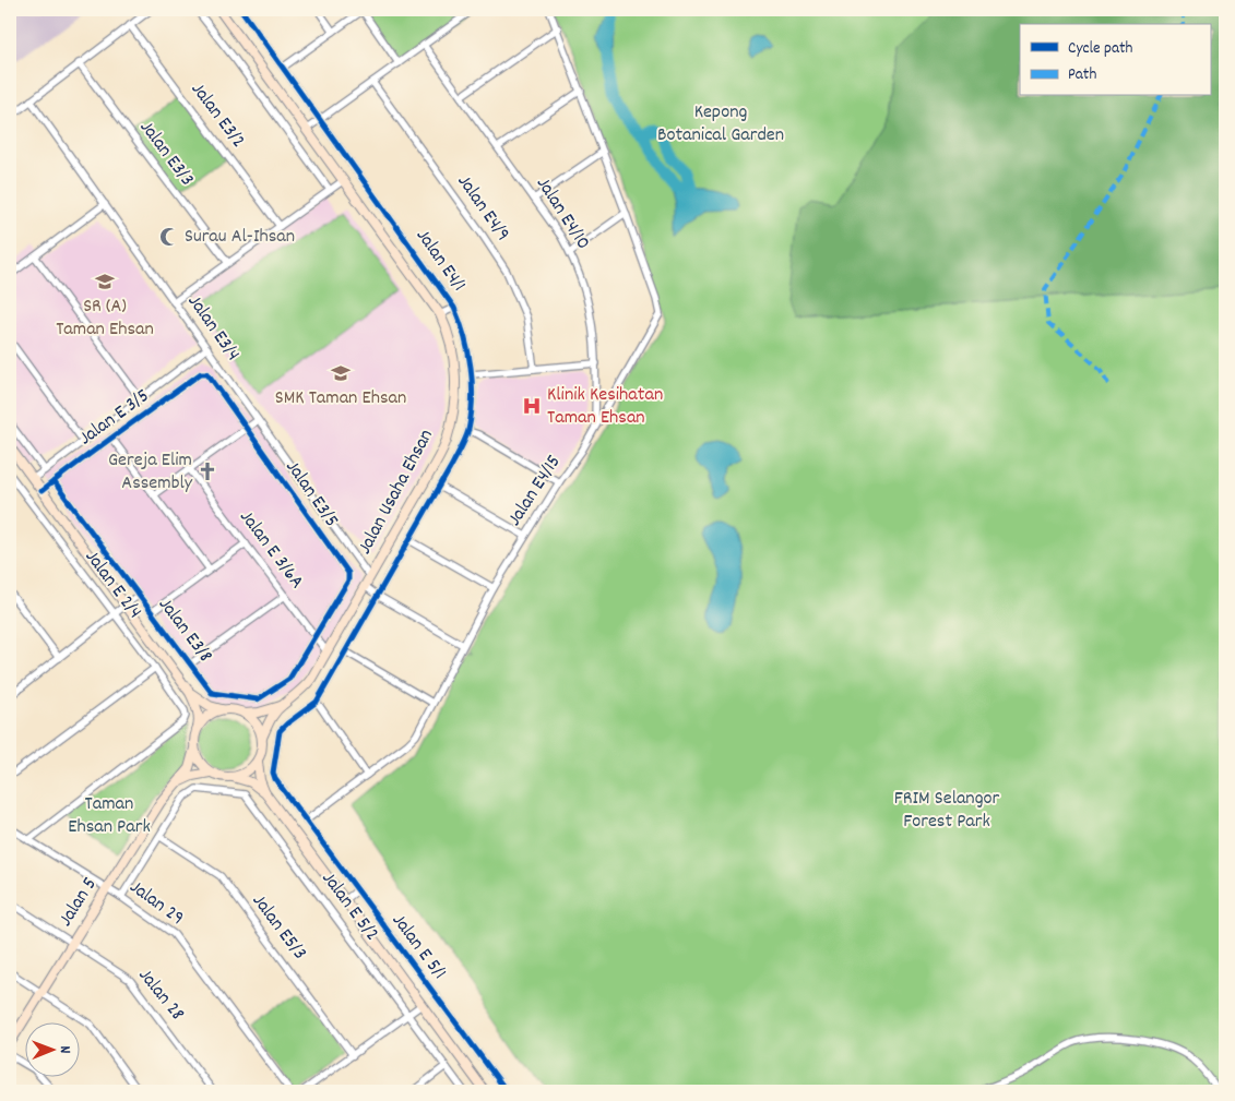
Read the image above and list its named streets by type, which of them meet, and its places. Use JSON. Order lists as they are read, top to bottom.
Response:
{
  "streets": {
    "street": [
      "Jalan E3/2",
      "Jalan E3/3",
      "Jalan E4/9",
      "Jalan E4/10",
      "Jalan E4/1",
      "Jalan E3/4",
      "Jalan E 3/5",
      "Jalan E4/15",
      "Jalan Usaha Ehsan",
      "Jalan E3/5",
      "Jalan E 3/6A",
      "Jalan E 2/4",
      "Jalan E3/8",
      "Jalan 5",
      "Jalan 29",
      "Jalan E 5/2",
      "Jalan E5/3",
      "Jalan E 5/1",
      "Jalan 28"
    ]
  },
  "crossings": [
    ["Jalan E4/10", "Jalan E4/15"],
    ["Jalan E4/1", "Jalan Usaha Ehsan"],
    ["Jalan E4/1", "Jalan E 5/1"],
    ["Jalan E3/4", "Jalan Usaha Ehsan"],
    ["Jalan E 3/5", "Jalan E3/5"],
    ["Jalan E 3/5", "Jalan E3/8"],
    ["Jalan E4/15", "Jalan E 5/1"],
    ["Jalan Usaha Ehsan", "Jalan E 3/6A"],
    ["Jalan Usaha Ehsan", "Jalan 5"],
    ["Jalan E3/5", "Jalan E 3/6A"],
    ["Jalan E3/5", "Jalan E3/8"],
    ["Jalan E 3/6A", "Jalan E3/8"],
    ["Jalan E 2/4", "Jalan 29"],
    ["Jalan 5", "Jalan 29"],
    ["Jalan 5", "Jalan 28"],
    ["Jalan E 5/2", "Jalan E5/3"]
  ],
  "parks": ["Kepong Botanical Garden", "FRIM Selangor Forest Park", "Taman Ehsan Park"],
  "places": {
    "mosque": ["Surau Al-Ihsan"],
    "school or university": ["SR (A) Taman Ehsan", "SMK Taman Ehsan"],
    "hospital": ["Klinik Kesihatan Taman Ehsan"],
    "church": ["Gereja Elim Assembly"]
  },
  "legend": ["Cycle path", "Path"],
  "north": "right"
}
